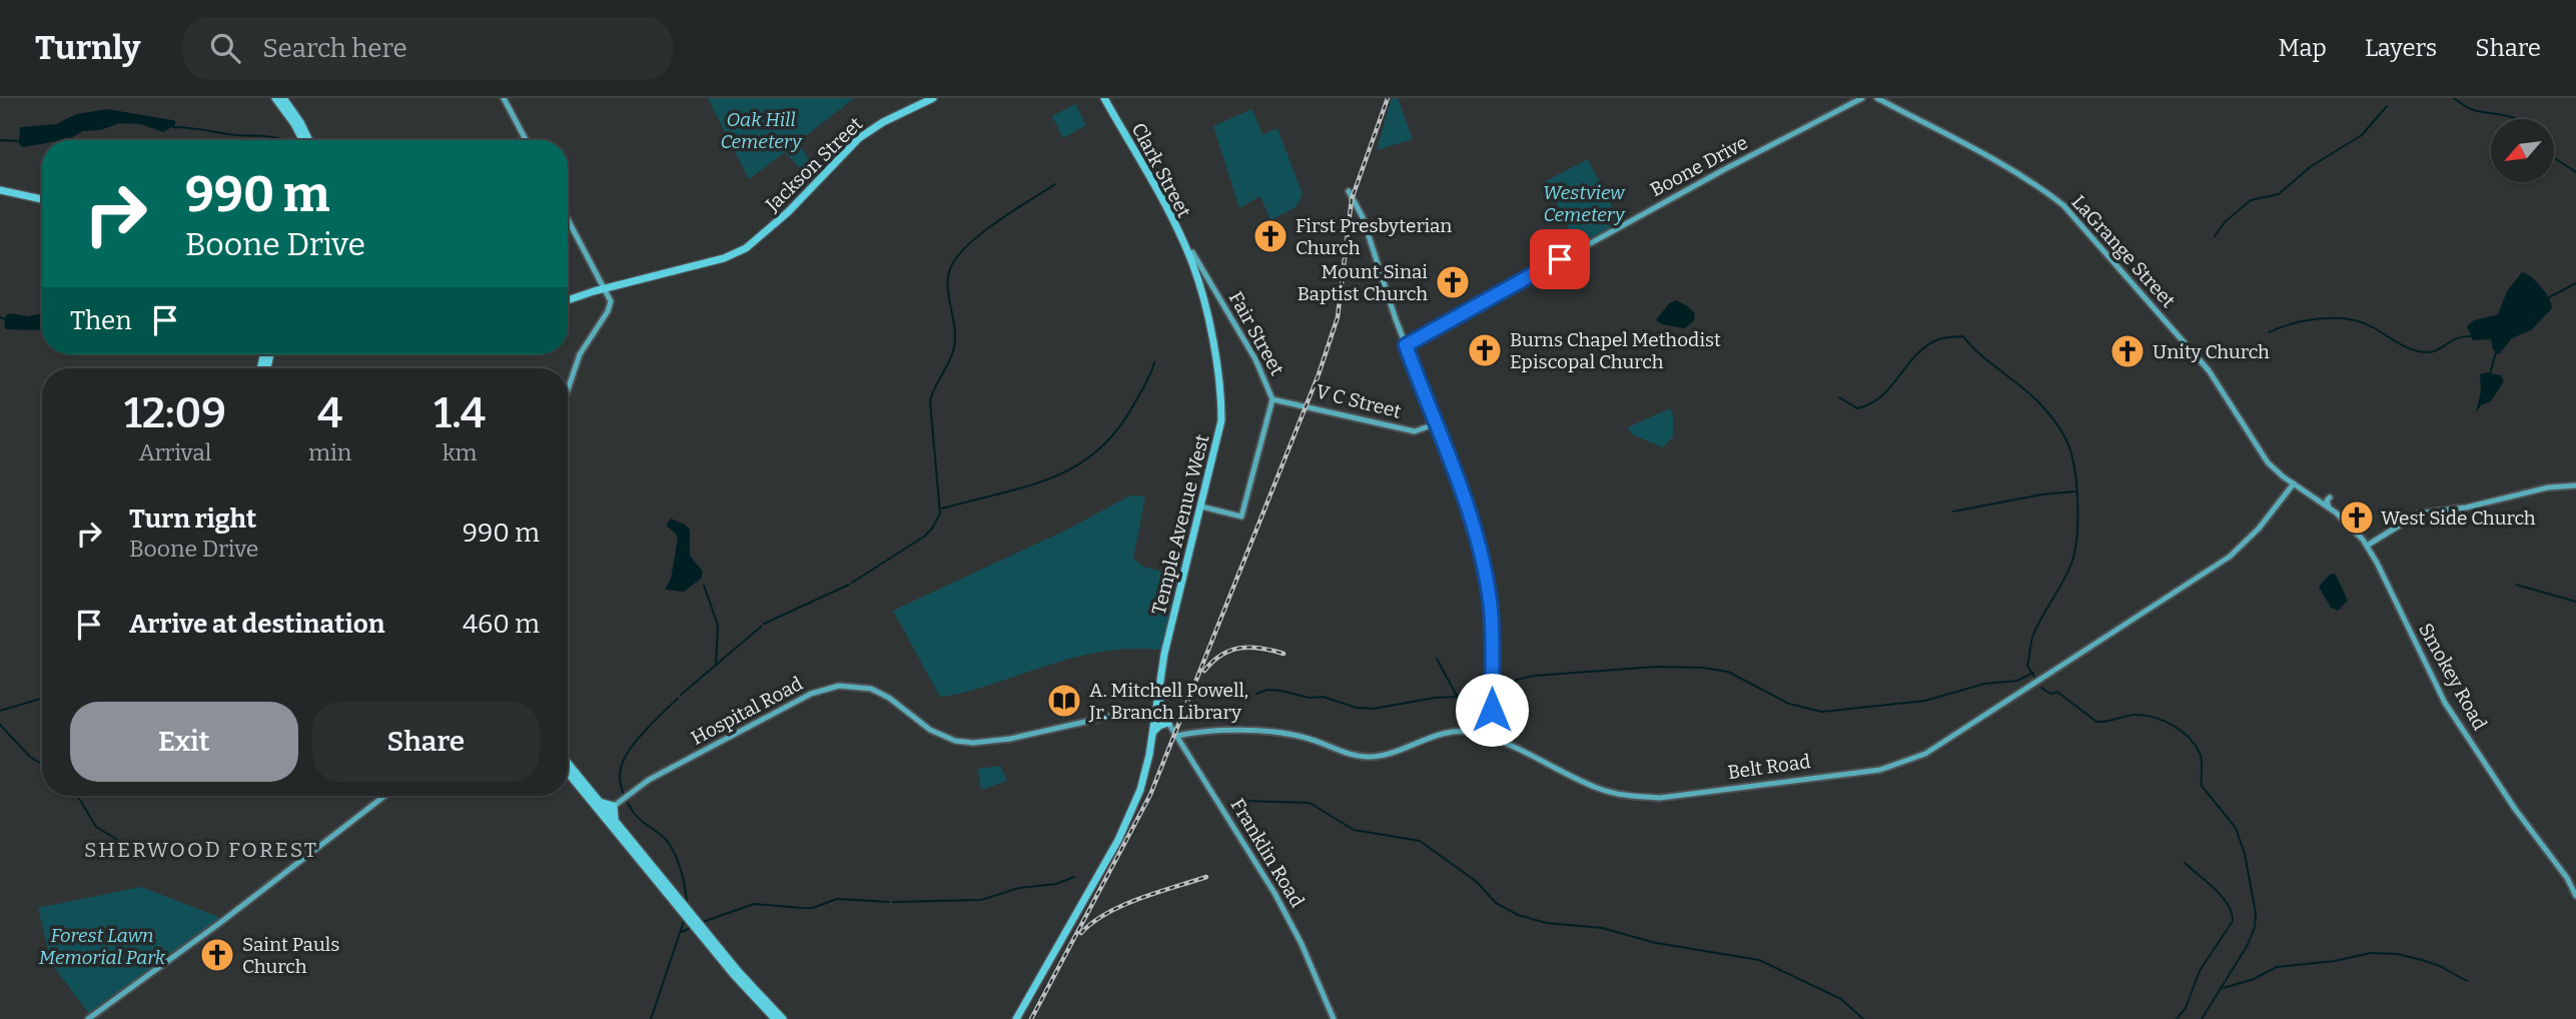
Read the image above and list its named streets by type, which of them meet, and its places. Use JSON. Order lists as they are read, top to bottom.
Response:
{
  "streets": {
    "main road": ["Jackson Street", "Clark Street", "Temple Avenue West"],
    "street": [
      "Boone Drive",
      "LaGrange Street",
      "Fair Street",
      "V C Street",
      "Smokey Road",
      "Hospital Road",
      "Belt Road",
      "Franklin Road"
    ]
  },
  "crossings": [
    ["Clark Street", "Fair Street"],
    ["Clark Street", "Temple Avenue West"],
    ["LaGrange Street", "Smokey Road"],
    ["LaGrange Street", "Belt Road"],
    ["Fair Street", "V C Street"],
    ["Fair Street", "Temple Avenue West"],
    ["Temple Avenue West", "Hospital Road"],
    ["Smokey Road", "Belt Road"],
    ["Belt Road", "Franklin Road"]
  ],
  "districts": ["SHERWOOD FOREST"],
  "parks": ["Oak Hill Cemetery", "Westview Cemetery", "Forest Lawn Memorial Park"],
  "places": {
    "church": [
      "First Presbyterian Church",
      "Mount Sinai Baptist Church",
      "Burns Chapel Methodist Episcopal Church",
      "Unity Church",
      "West Side Church",
      "Saint Pauls Church"
    ],
    "library": ["A. Mitchell Powell, Jr. Branch Library"]
  },
  "north": "bottom left",
  "page": {
    "header": "Turnly",
    "search": "Search here",
    "nav": ["Map", "Layers", "Share"],
    "turn": ["990 m", "Boone Drive"],
    "then": "Then",
    "eta": [
      "12:09",
      "Arrival",
      "4",
      "min",
      "1.4",
      "km"
    ],
    "list": [
      {
        "name": "Turn right",
        "note": "Boone Drive",
        "value": "990 m"
      },
      {
        "name": "Arrive at destination",
        "value": "460 m"
      }
    ],
    "buttons": ["Exit", "Share"]
  }
}
